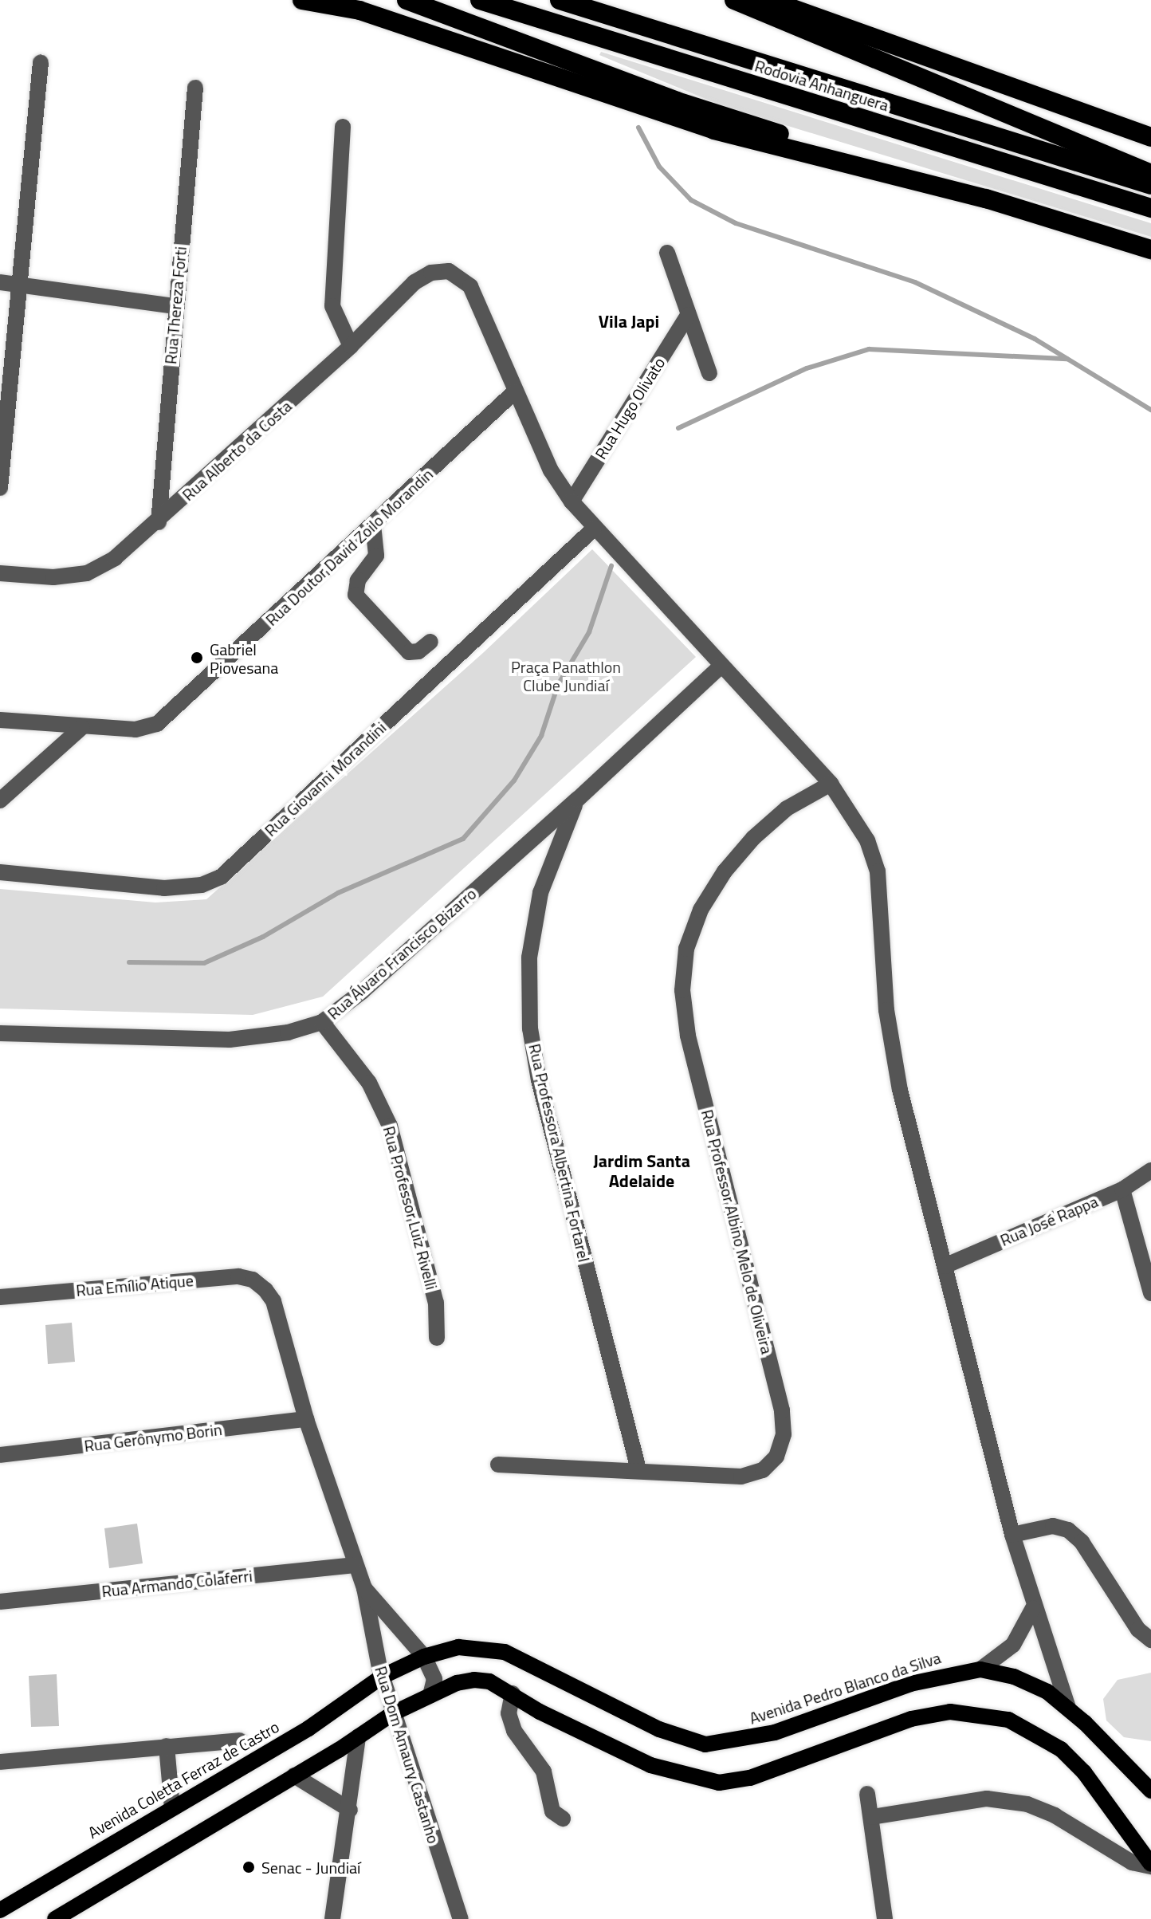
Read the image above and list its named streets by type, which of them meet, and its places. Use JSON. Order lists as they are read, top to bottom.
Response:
{
  "streets": {
    "highway": ["Rodovia Anhanguera"],
    "main road": ["Avenida Pedro Blanco da Silva", "Avenida Coletta Ferraz de Castro"],
    "street": [
      "Rua Thereza Forti",
      "Rua Hugo Olivato",
      "Rua Alberto da Costa",
      "Rua Doutor David Zoilo Morandin",
      "Rua Giovanni Morandini",
      "Rua Álvaro Francisco Bizarro",
      "Rua Professora Albertina Fortarel",
      "Rua Professor Luiz Rivelli",
      "Rua José Rappa",
      "Rua Professor Albino Melo de Oliveira",
      "Rua Emílio Atique",
      "Rua Gerônymo Borin",
      "Rua Armando Colaferri",
      "Rua Dom Amaury Castanho"
    ]
  },
  "crossings": [
    ["Rua Thereza Forti", "Rua Alberto da Costa"],
    ["Rua Alberto da Costa", "Rua Doutor David Zoilo Morandin"],
    ["Rua Álvaro Francisco Bizarro", "Rua Professora Albertina Fortarel"],
    ["Rua Álvaro Francisco Bizarro", "Rua Professor Luiz Rivelli"],
    ["Rua Professora Albertina Fortarel", "Rua Professor Albino Melo de Oliveira"],
    ["Rua Emílio Atique", "Rua Dom Amaury Castanho"],
    ["Rua Gerônymo Borin", "Rua Dom Amaury Castanho"],
    ["Rua Armando Colaferri", "Rua Dom Amaury Castanho"],
    ["Avenida Pedro Blanco da Silva", "Rua Dom Amaury Castanho"],
    ["Avenida Pedro Blanco da Silva", "Avenida Coletta Ferraz de Castro"],
    ["Rua Dom Amaury Castanho", "Avenida Coletta Ferraz de Castro"]
  ],
  "districts": ["Vila Japi", "Jardim Santa Adelaide"],
  "parks": ["Praça Panathlon Clube Jundiaí"],
  "places": ["Gabriel Piovesana", "Senac - Jundiaí"]
}
